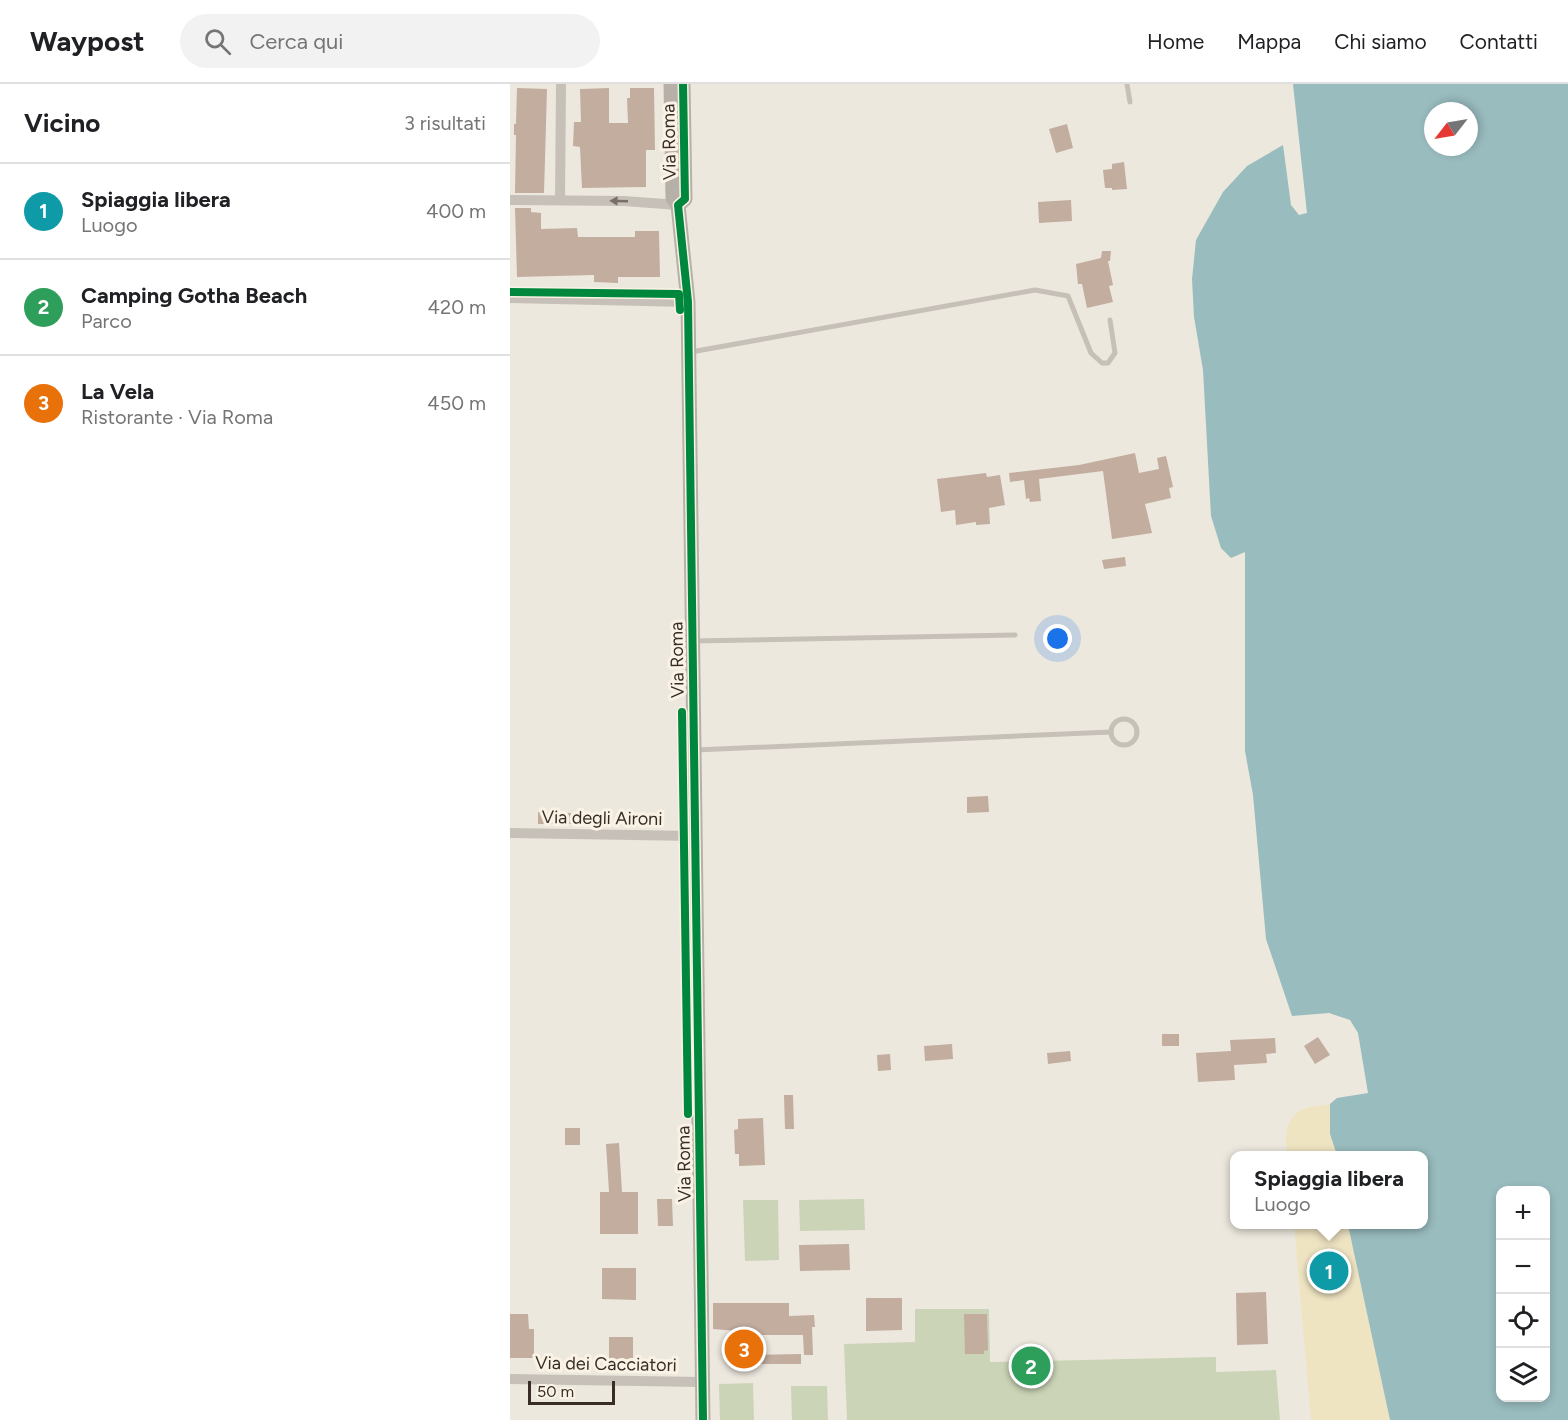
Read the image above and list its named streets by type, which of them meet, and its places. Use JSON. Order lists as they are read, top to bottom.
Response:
{
  "streets": {
    "street": ["Via Roma", "Via degli Aironi", "Via dei Cacciatori"]
  },
  "crossings": [
    ["Via Roma", "Via degli Aironi"],
    ["Via Roma", "Via dei Cacciatori"]
  ],
  "scale_bar": "50 m",
  "north": "bottom left",
  "page": {
    "header": "Waypost",
    "search": "Cerca qui",
    "nav": [
      "Home",
      "Mappa",
      "Chi siamo",
      "Contatti"
    ],
    "heading": ["Vicino", "3 risultati"],
    "list": [
      {
        "mark": "1",
        "name": "Spiaggia libera",
        "note": "Luogo",
        "value": "400 m"
      },
      {
        "mark": "2",
        "name": "Camping Gotha Beach",
        "note": "Parco",
        "value": "420 m"
      },
      {
        "mark": "3",
        "name": "La Vela",
        "note": "Ristorante · Via Roma",
        "value": "450 m"
      }
    ],
    "popup": ["Spiaggia libera", "Luogo"],
    "map_buttons": ["+", "−"],
    "pins": ["1", "3", "2"],
    "scale": "50 m"
  }
}
